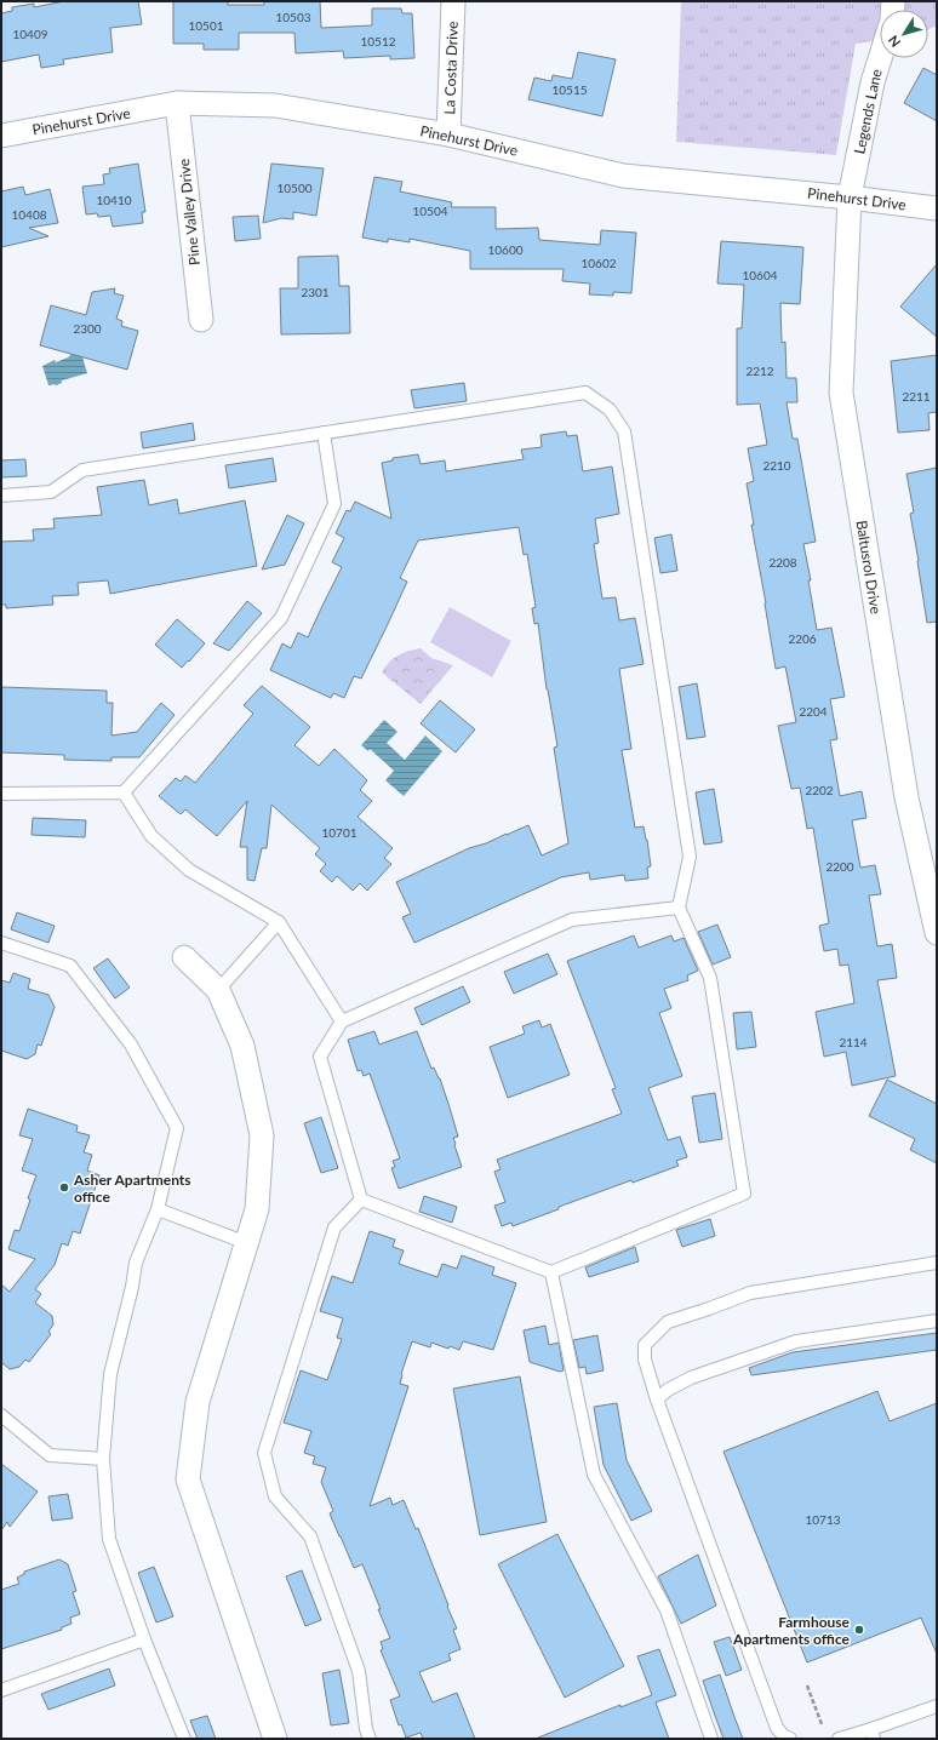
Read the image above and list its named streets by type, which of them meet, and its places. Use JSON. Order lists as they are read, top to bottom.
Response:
{
  "streets": {
    "street": [
      "La Costa Drive",
      "Legends Lane",
      "Pinehurst Drive",
      "Pine Valley Drive",
      "Baltusrol Drive"
    ]
  },
  "crossings": [
    ["La Costa Drive", "Pinehurst Drive"],
    ["Legends Lane", "Pinehurst Drive"],
    ["Legends Lane", "Baltusrol Drive"],
    ["Pinehurst Drive", "Pine Valley Drive"],
    ["Pinehurst Drive", "Baltusrol Drive"]
  ],
  "places": ["Asher Apartments office", "Farmhouse Apartments office"],
  "house_numbers": [
    "10503",
    "10501",
    "10409",
    "10512",
    "10515",
    "10500",
    "10410",
    "10504",
    "10408",
    "10600",
    "10602",
    "10604",
    "2301",
    "2300",
    "2212",
    "2211",
    "2210",
    "2208",
    "2206",
    "2204",
    "2202",
    "10701",
    "2200",
    "2114",
    "10713"
  ],
  "north": "bottom left"
}
